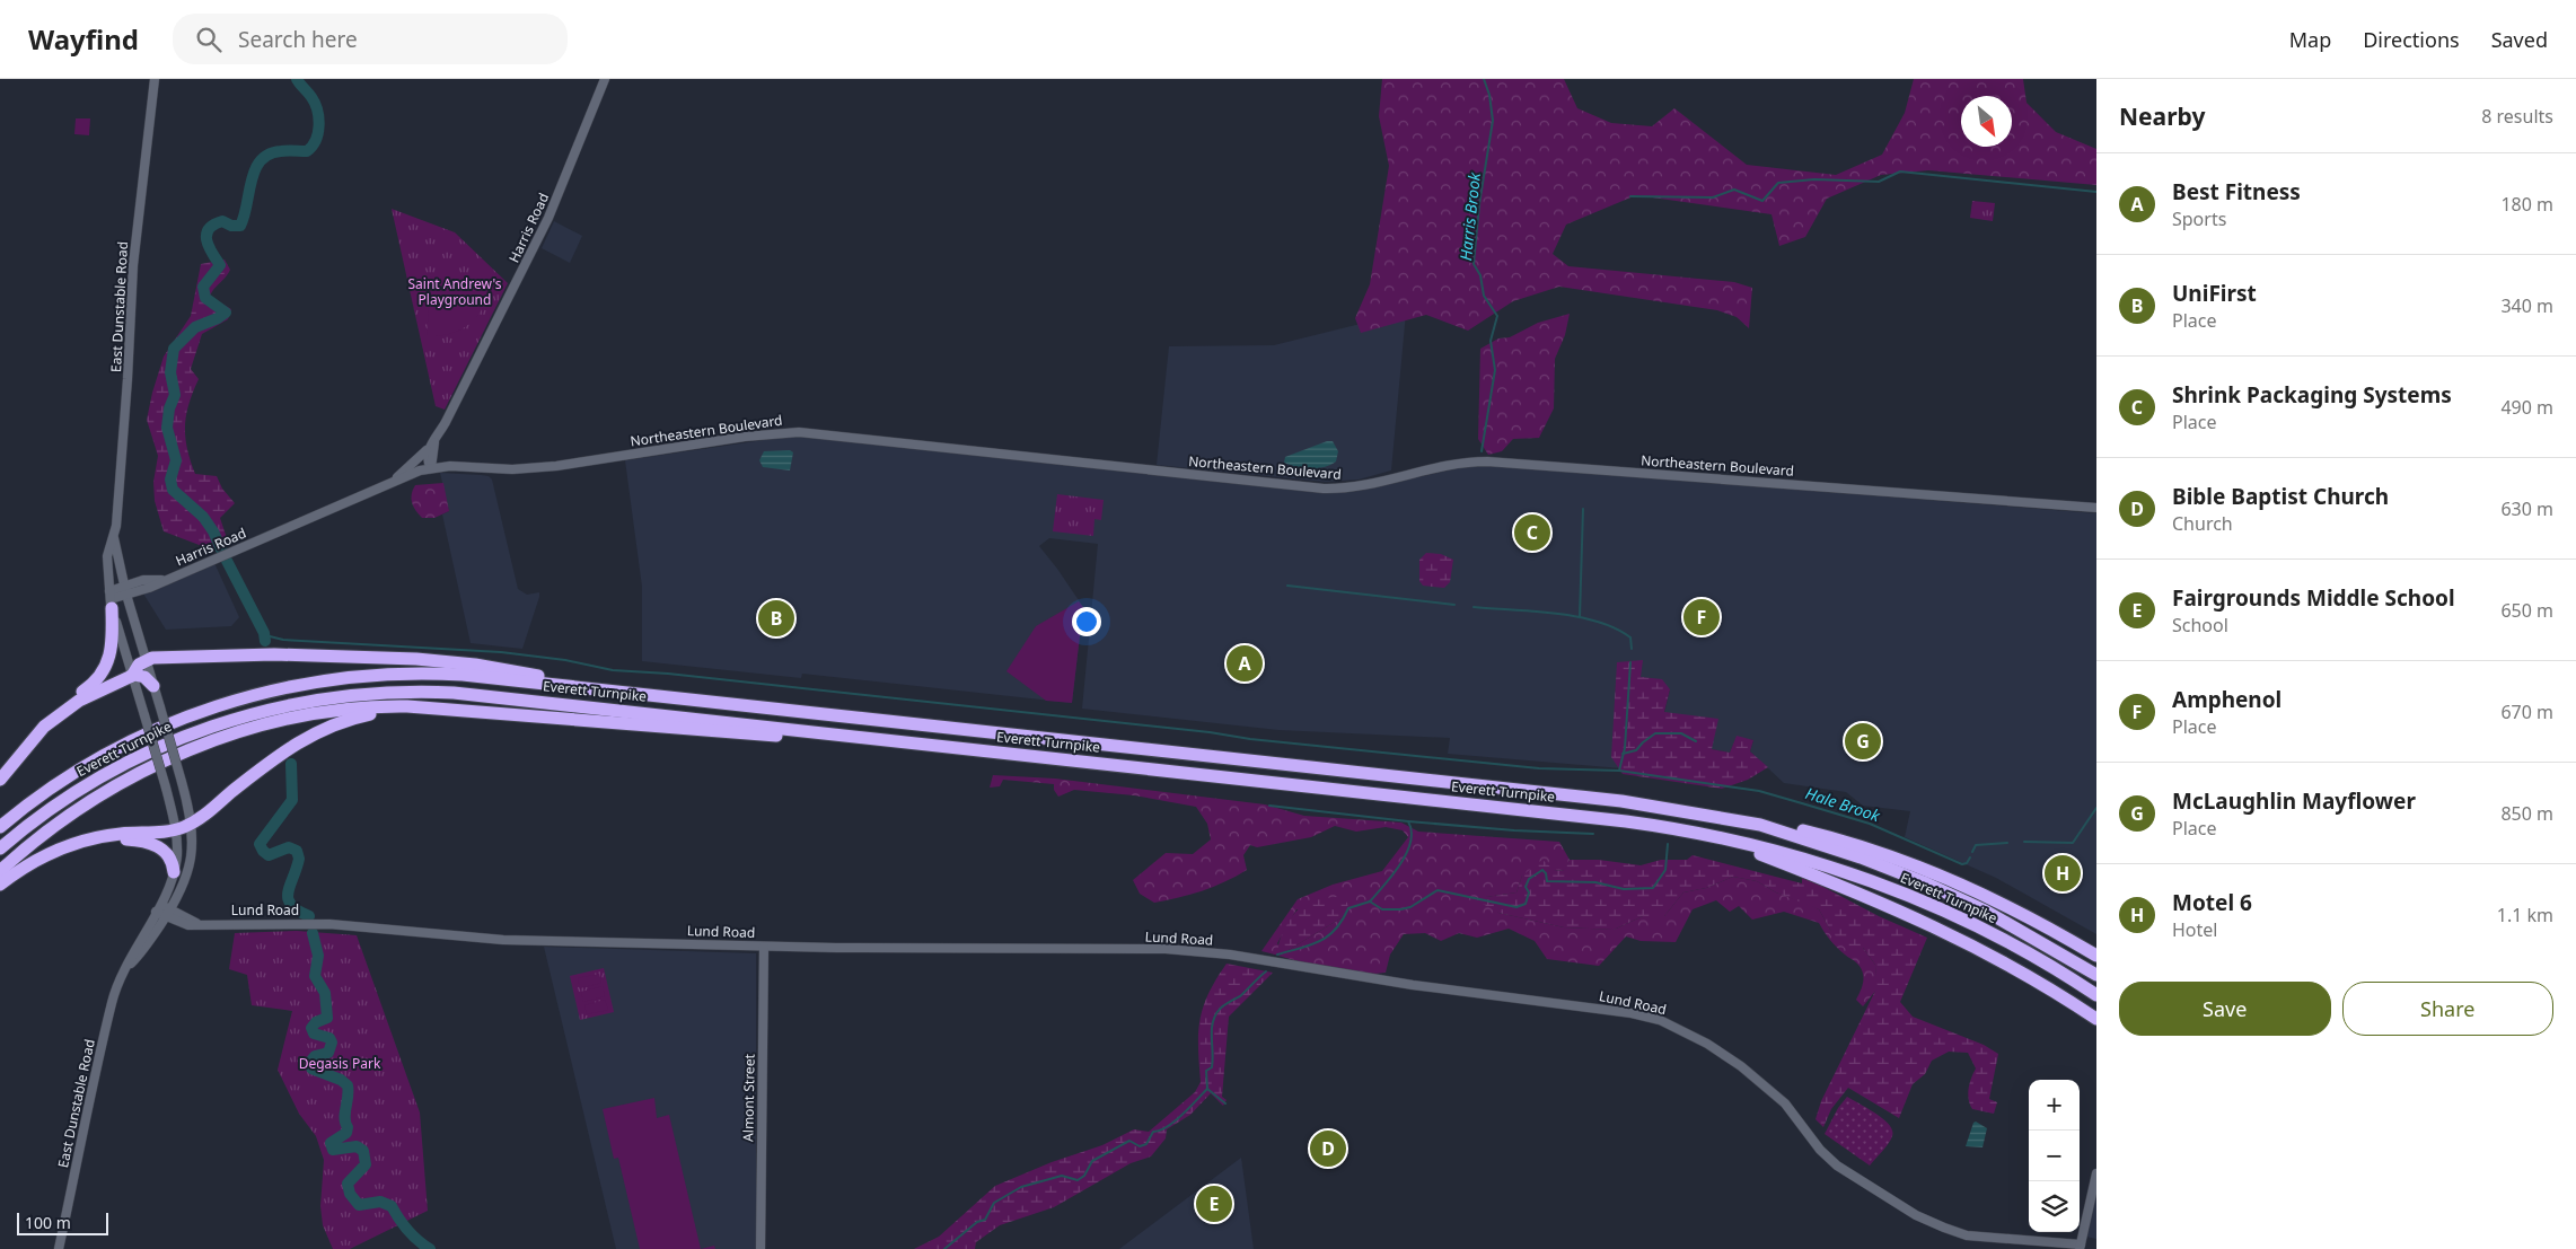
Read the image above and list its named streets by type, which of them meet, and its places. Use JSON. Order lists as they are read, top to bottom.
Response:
{
  "streets": {
    "highway": ["Everett Turnpike"],
    "street": [
      "Harris Road",
      "East Dunstable Road",
      "Northeastern Boulevard",
      "Lund Road",
      "Almont Street"
    ]
  },
  "crossings": [
    ["Harris Road", "East Dunstable Road"],
    ["Harris Road", "Northeastern Boulevard"],
    ["East Dunstable Road", "Lund Road"],
    ["Lund Road", "Almont Street"]
  ],
  "water": ["Harris Brook", "Hale Brook"],
  "parks": ["Saint Andrew's Playground", "Degasis Park"],
  "scale_bar": "100 m",
  "north": "bottom right",
  "page": {
    "header": "Wayfind",
    "search": "Search here",
    "nav": ["Map", "Directions", "Saved"],
    "heading": ["Nearby", "8 results"],
    "list": [
      {
        "mark": "A",
        "name": "Best Fitness",
        "note": "Sports",
        "value": "180 m"
      },
      {
        "mark": "B",
        "name": "UniFirst",
        "note": "Place",
        "value": "340 m"
      },
      {
        "mark": "C",
        "name": "Shrink Packaging Systems",
        "note": "Place",
        "value": "490 m"
      },
      {
        "mark": "D",
        "name": "Bible Baptist Church",
        "note": "Church",
        "value": "630 m"
      },
      {
        "mark": "E",
        "name": "Fairgrounds Middle School",
        "note": "School",
        "value": "650 m"
      },
      {
        "mark": "F",
        "name": "Amphenol",
        "note": "Place",
        "value": "670 m"
      },
      {
        "mark": "G",
        "name": "McLaughlin Mayflower",
        "note": "Place",
        "value": "850 m"
      },
      {
        "mark": "H",
        "name": "Motel 6",
        "note": "Hotel",
        "value": "1.1 km"
      }
    ],
    "pins": [
      "C",
      "F",
      "B",
      "A",
      "G",
      "H",
      "D",
      "E"
    ],
    "buttons": ["Save", "Share"],
    "map_buttons": ["+", "−"],
    "scale": "100 m"
  }
}
